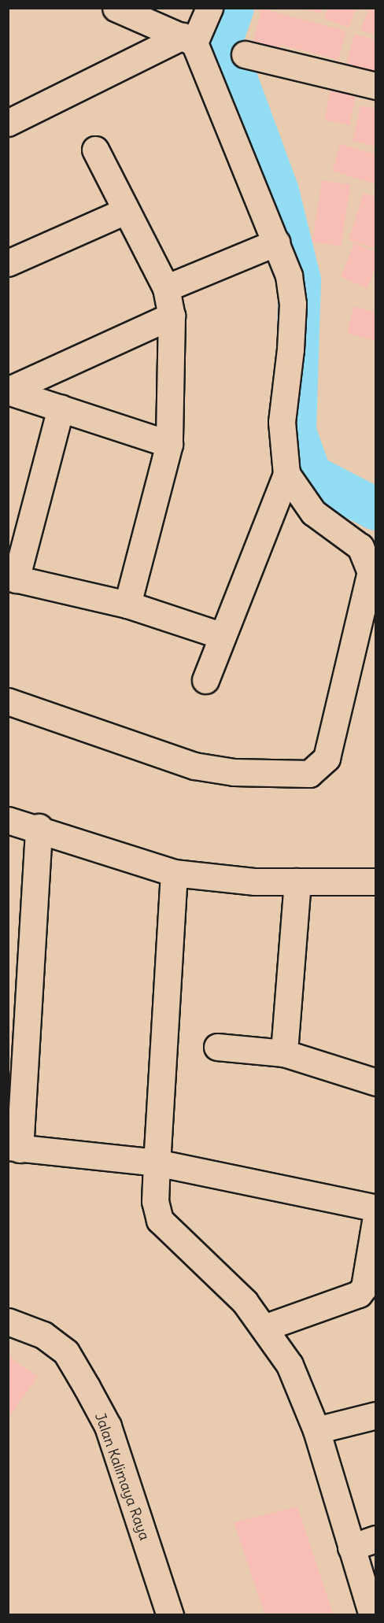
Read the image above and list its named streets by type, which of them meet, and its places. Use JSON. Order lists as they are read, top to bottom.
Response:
{
  "streets": {
    "street": ["Jalan Kalimaya Raya"]
  }
}
